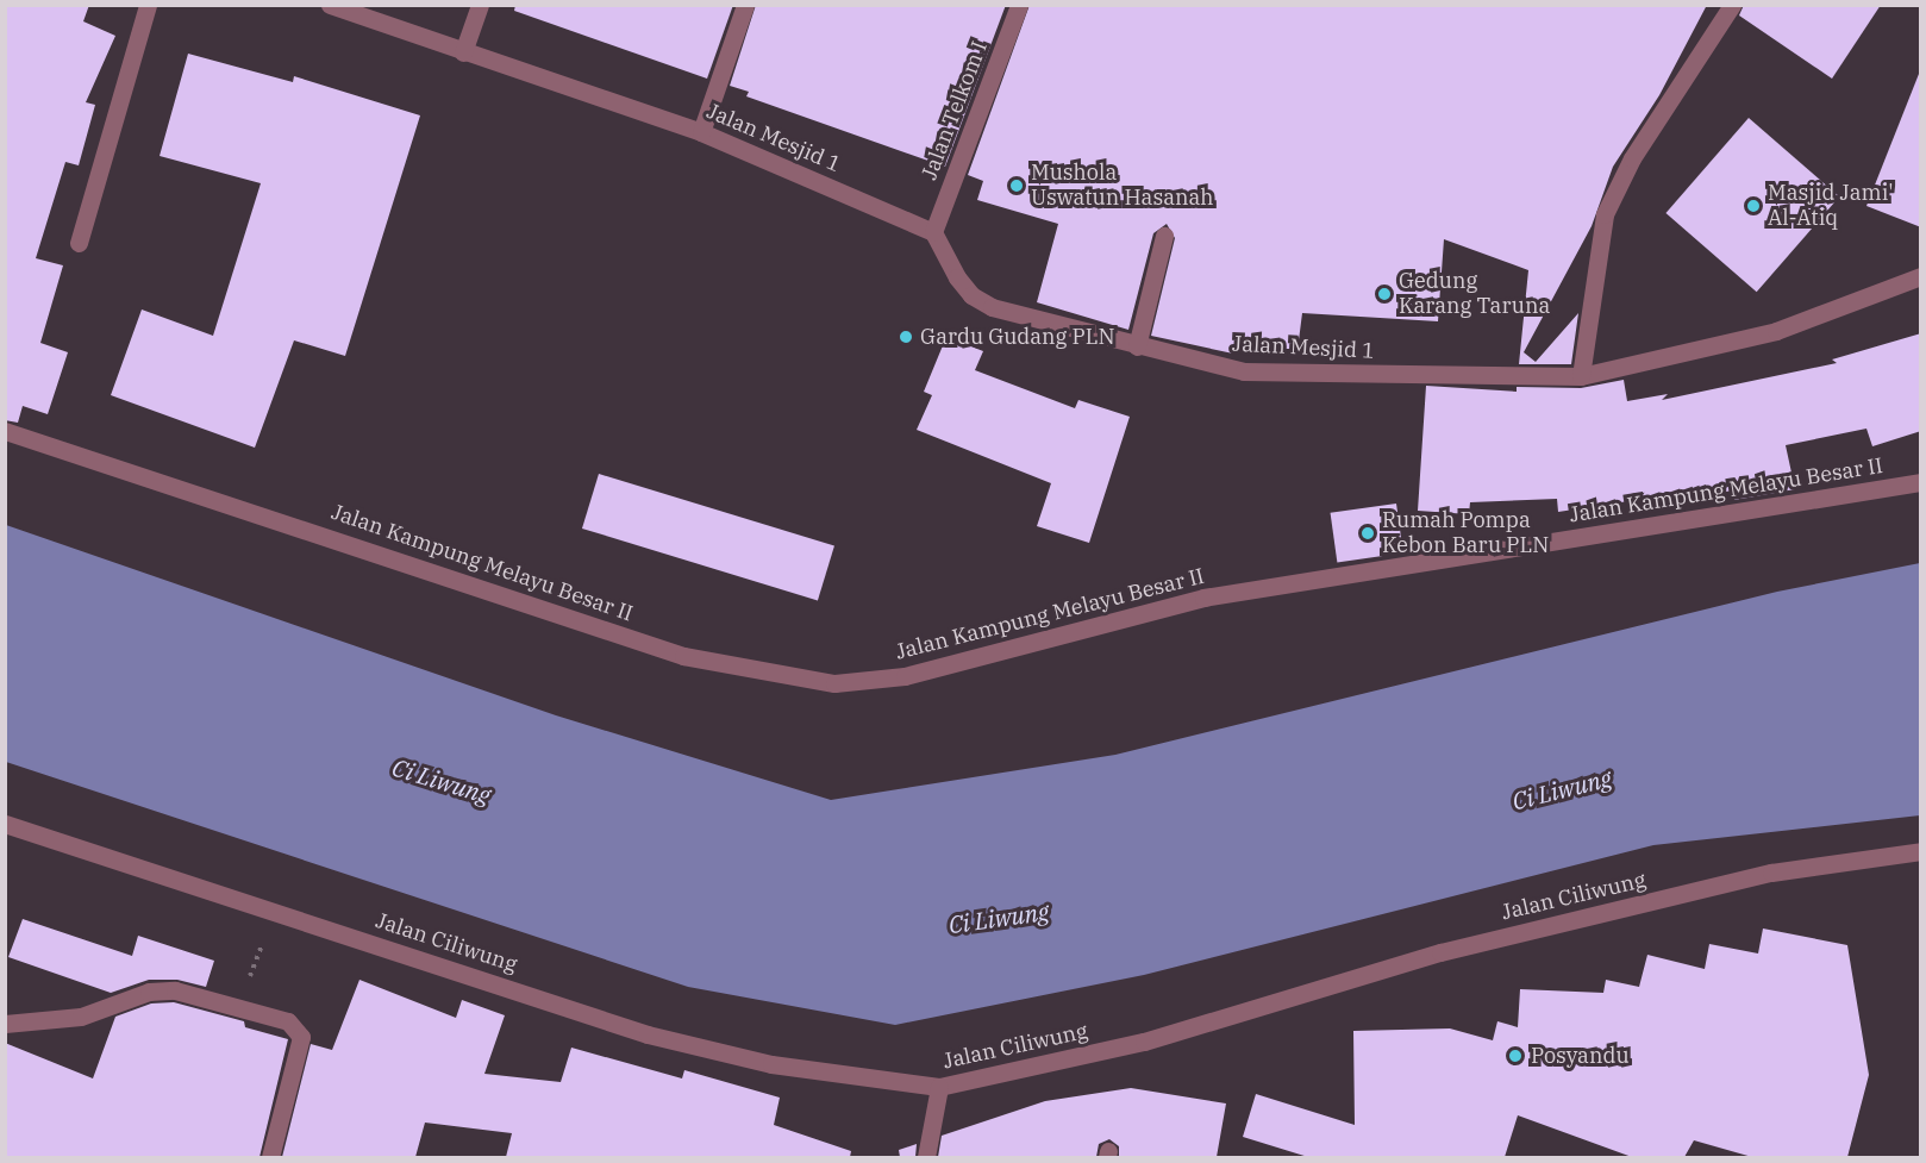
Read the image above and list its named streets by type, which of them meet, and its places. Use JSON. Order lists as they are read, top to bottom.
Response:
{
  "streets": {
    "street": [
      "Jalan Telkom I",
      "Jalan Mesjid 1",
      "Jalan Kampung Melayu Besar II",
      "Jalan Ciliwung"
    ]
  },
  "crossings": [
    ["Jalan Telkom I", "Jalan Mesjid 1"]
  ],
  "water": ["Ci Liwung"],
  "places": [
    "Mushola Uswatun Hasanah",
    "Masjid Jami' Al-Atiq",
    "Gedung Karang Taruna",
    "Gardu Gudang PLN",
    "Rumah Pompa Kebon Baru PLN",
    "Posyandu"
  ]
}
